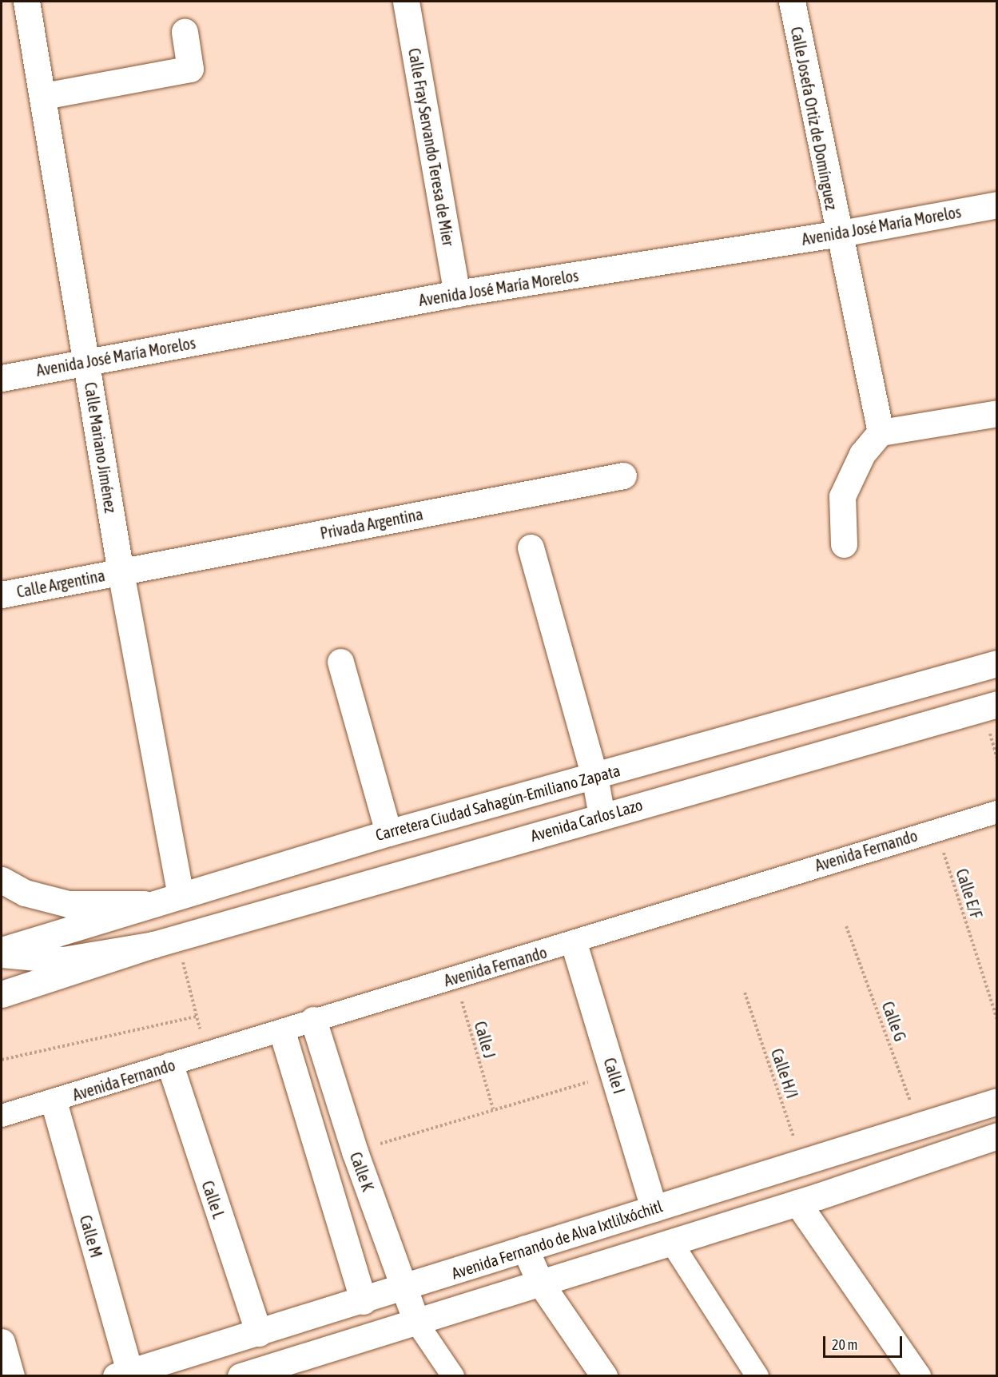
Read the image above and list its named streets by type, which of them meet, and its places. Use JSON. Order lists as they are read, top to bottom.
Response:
{
  "streets": {
    "street": [
      "Calle Josefa Ortiz de Domínguez",
      "Calle Fray Servando Teresa de Mier",
      "Avenida José María Morelos",
      "Calle Mariano Jiménez",
      "Privada Argentina",
      "Calle Argentina",
      "Carretera Ciudad Sahagún-Emiliano Zapata",
      "Avenida Carlos Lazo",
      "Avenida Fernando",
      "Calle I",
      "Calle K",
      "Calle L",
      "Calle M",
      "Avenida Fernando de Alva Ixtlilxóchitl"
    ],
    "path": [
      "Calle E/F",
      "Calle G",
      "Calle J",
      "Calle H/I"
    ]
  },
  "crossings": [
    ["Calle Josefa Ortiz de Domínguez", "Avenida José María Morelos"],
    ["Calle Fray Servando Teresa de Mier", "Avenida José María Morelos"],
    ["Avenida José María Morelos", "Calle Mariano Jiménez"],
    ["Calle Mariano Jiménez", "Privada Argentina"],
    ["Calle Mariano Jiménez", "Calle Argentina"],
    ["Calle Mariano Jiménez", "Carretera Ciudad Sahagún-Emiliano Zapata"],
    ["Privada Argentina", "Calle Argentina"],
    ["Avenida Fernando", "Calle E/F"],
    ["Avenida Fernando", "Calle J"],
    ["Avenida Fernando", "Calle I"],
    ["Avenida Fernando", "Calle K"],
    ["Avenida Fernando", "Calle L"],
    ["Avenida Fernando", "Calle M"],
    ["Calle G", "Avenida Fernando de Alva Ixtlilxóchitl"],
    ["Calle H/I", "Avenida Fernando de Alva Ixtlilxóchitl"],
    ["Calle I", "Avenida Fernando de Alva Ixtlilxóchitl"],
    ["Calle K", "Avenida Fernando de Alva Ixtlilxóchitl"],
    ["Calle L", "Avenida Fernando de Alva Ixtlilxóchitl"],
    ["Calle M", "Avenida Fernando de Alva Ixtlilxóchitl"]
  ],
  "scale_bar": "20 m"
}
